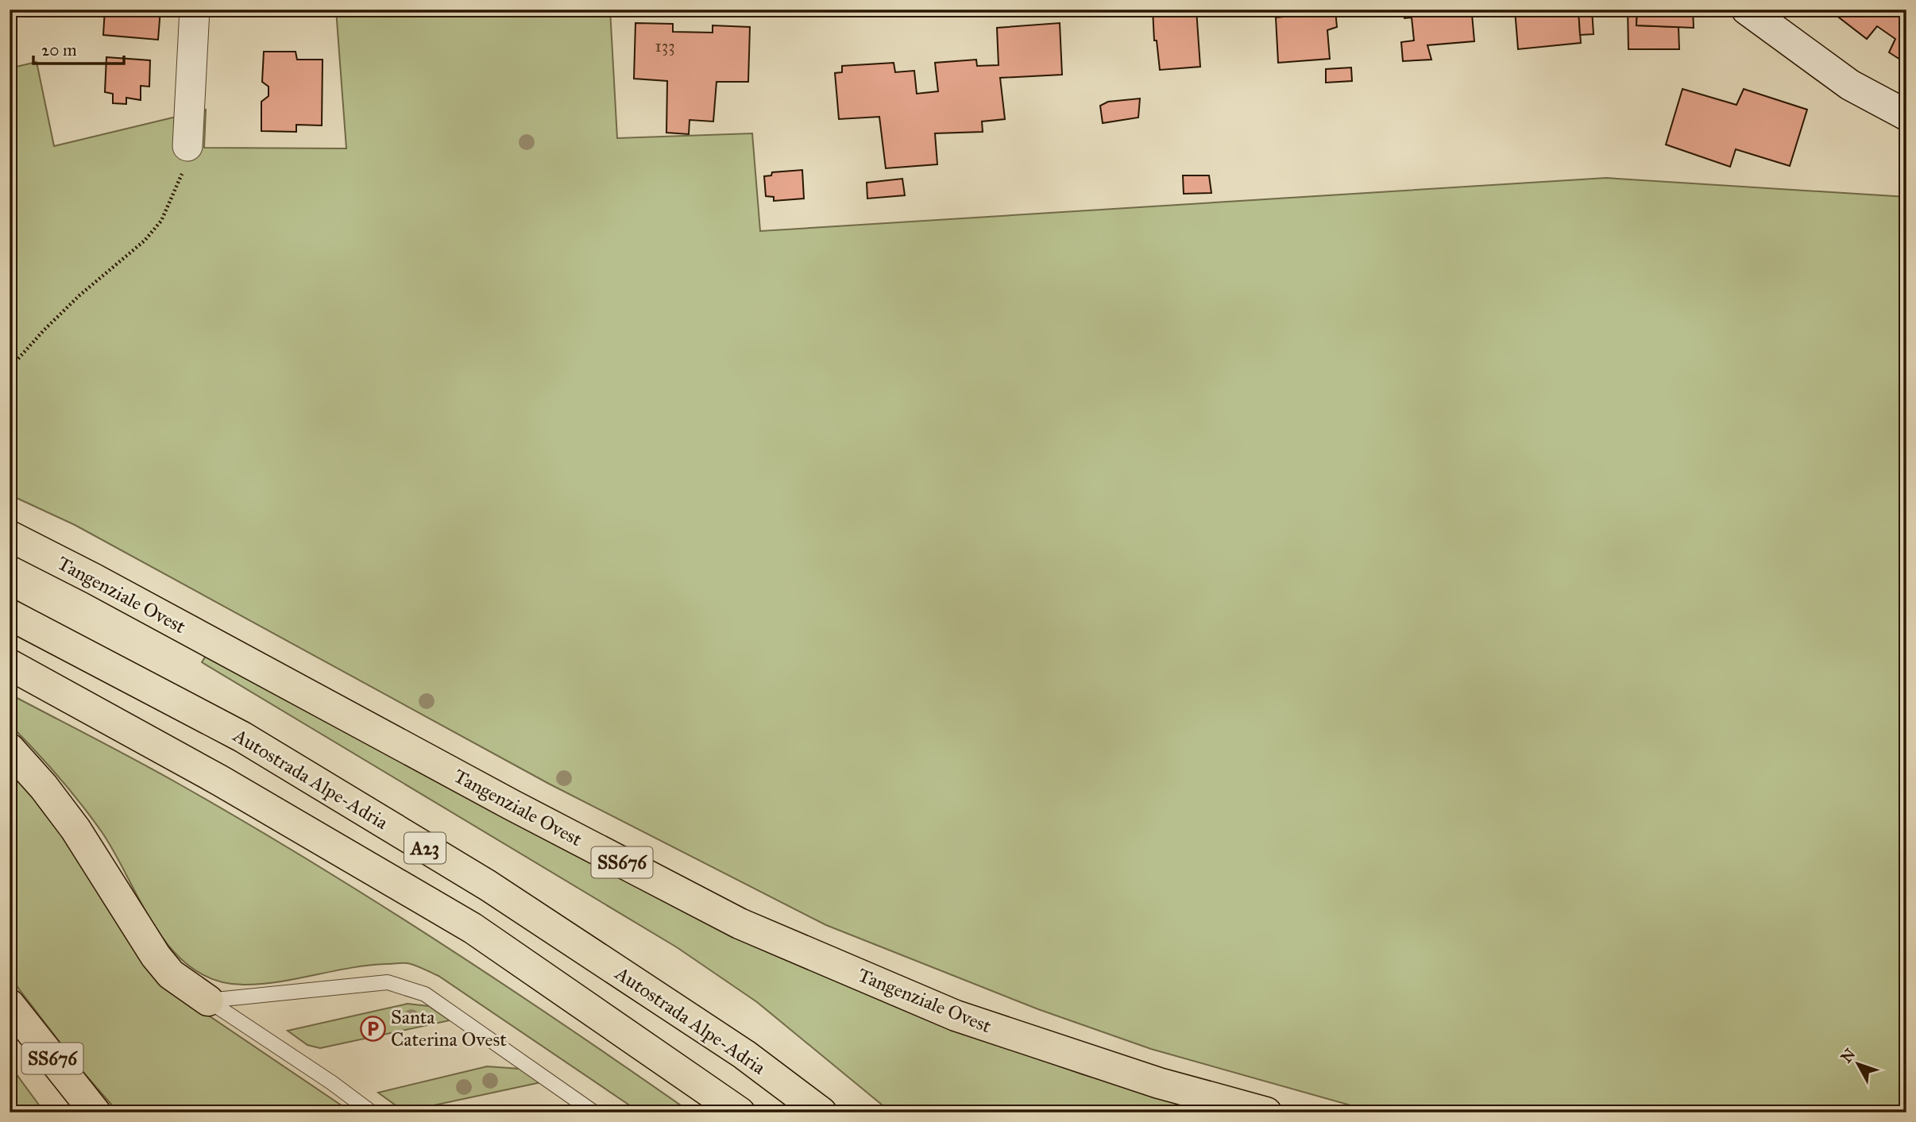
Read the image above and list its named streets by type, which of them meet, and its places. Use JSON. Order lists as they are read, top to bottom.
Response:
{
  "streets": {
    "highway": [
      "Tangenziale Ovest",
      "Autostrada Alpe-Adria",
      "A23",
      "SS676"
    ]
  },
  "places": {
    "parking": ["Santa Caterina Ovest"]
  },
  "house_numbers": ["133"],
  "scale_bar": "20 m",
  "north": "top left"
}
